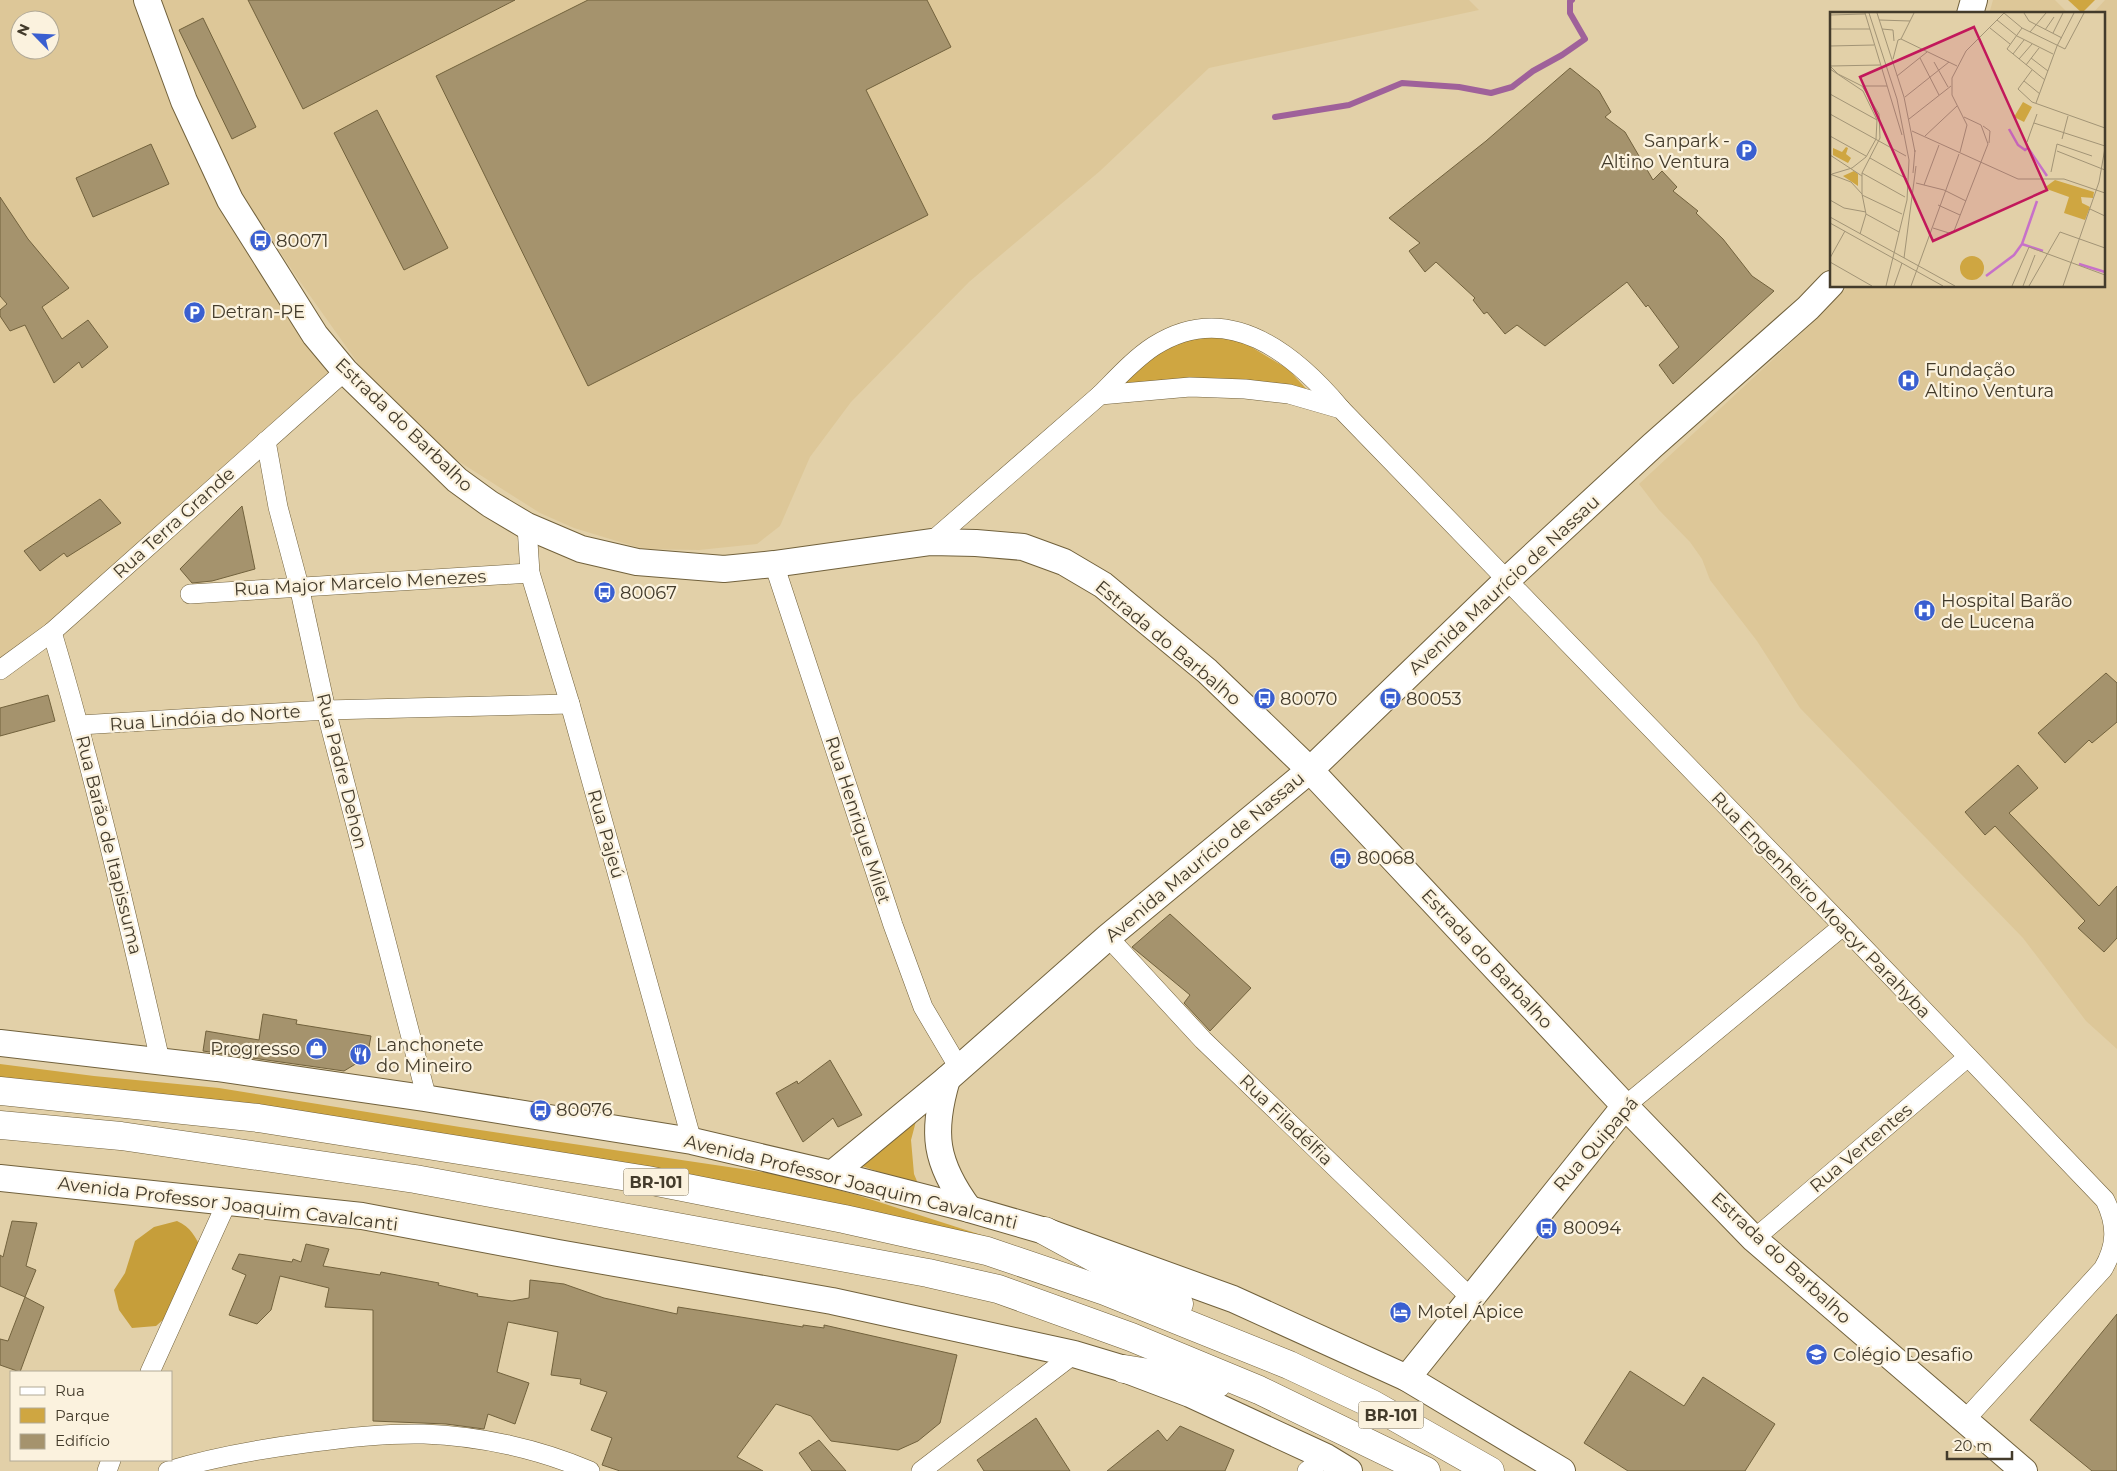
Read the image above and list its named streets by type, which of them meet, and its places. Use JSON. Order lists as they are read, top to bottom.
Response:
{
  "streets": {
    "highway": ["BR-101", "Avenida Professor Joaquim Cavalcanti"],
    "main road": ["Estrada do Barbalho", "Avenida Maurício de Nassau", "Rua Quipapá"],
    "street": [
      "Rua Terra Grande",
      "Rua Major Marcelo Menezes",
      "Rua Lindóia do Norte",
      "Rua Padre Dehon",
      "Rua Henrique Milet",
      "Rua Pajeú",
      "Rua Barão de Itapissuma",
      "Rua Engenheiro Moacyr Parahyba",
      "Rua Filadélfia",
      "Rua Vertentes"
    ]
  },
  "crossings": [
    ["Estrada do Barbalho", "Rua Terra Grande"],
    ["Estrada do Barbalho", "Avenida Maurício de Nassau"],
    ["Estrada do Barbalho", "Rua Henrique Milet"],
    ["Estrada do Barbalho", "Rua Pajeú"],
    ["Estrada do Barbalho", "Rua Engenheiro Moacyr Parahyba"],
    ["Estrada do Barbalho", "Rua Quipapá"],
    ["Estrada do Barbalho", "Rua Vertentes"],
    ["Rua Terra Grande", "Rua Padre Dehon"],
    ["Rua Terra Grande", "Rua Barão de Itapissuma"],
    ["Rua Major Marcelo Menezes", "Rua Padre Dehon"],
    ["Rua Major Marcelo Menezes", "Rua Pajeú"],
    ["Avenida Maurício de Nassau", "Rua Henrique Milet"],
    ["Avenida Maurício de Nassau", "Rua Engenheiro Moacyr Parahyba"],
    ["Avenida Maurício de Nassau", "Rua Filadélfia"],
    ["Avenida Maurício de Nassau", "Avenida Professor Joaquim Cavalcanti"],
    ["Rua Lindóia do Norte", "Rua Padre Dehon"],
    ["Rua Lindóia do Norte", "Rua Pajeú"],
    ["Rua Lindóia do Norte", "Rua Barão de Itapissuma"],
    ["Rua Padre Dehon", "Avenida Professor Joaquim Cavalcanti"],
    ["Rua Pajeú", "Avenida Professor Joaquim Cavalcanti"],
    ["Rua Barão de Itapissuma", "Avenida Professor Joaquim Cavalcanti"],
    ["Rua Engenheiro Moacyr Parahyba", "Rua Quipapá"],
    ["Rua Engenheiro Moacyr Parahyba", "Rua Vertentes"],
    ["Rua Filadélfia", "Rua Quipapá"],
    ["Rua Quipapá", "Avenida Professor Joaquim Cavalcanti"],
    ["BR-101", "Avenida Professor Joaquim Cavalcanti"]
  ],
  "places": {
    "parking": ["Sanpark - Altino Ventura", "Detran-PE"],
    "bus stop": [
      "80071",
      "80067",
      "80070",
      "80053",
      "80068",
      "80076",
      "80094"
    ],
    "hospital": ["Fundação Altino Ventura", "Hospital Barão de Lucena"],
    "shop": ["Progresso"],
    "restaurant": ["Lanchonete do Mineiro"],
    "hotel": ["Motel Ápice"],
    "school or university": ["Colégio Desafio"]
  },
  "legend": ["Rua", "Parque", "Edifício"],
  "scale_bar": "20 m",
  "north": "top left"
}
